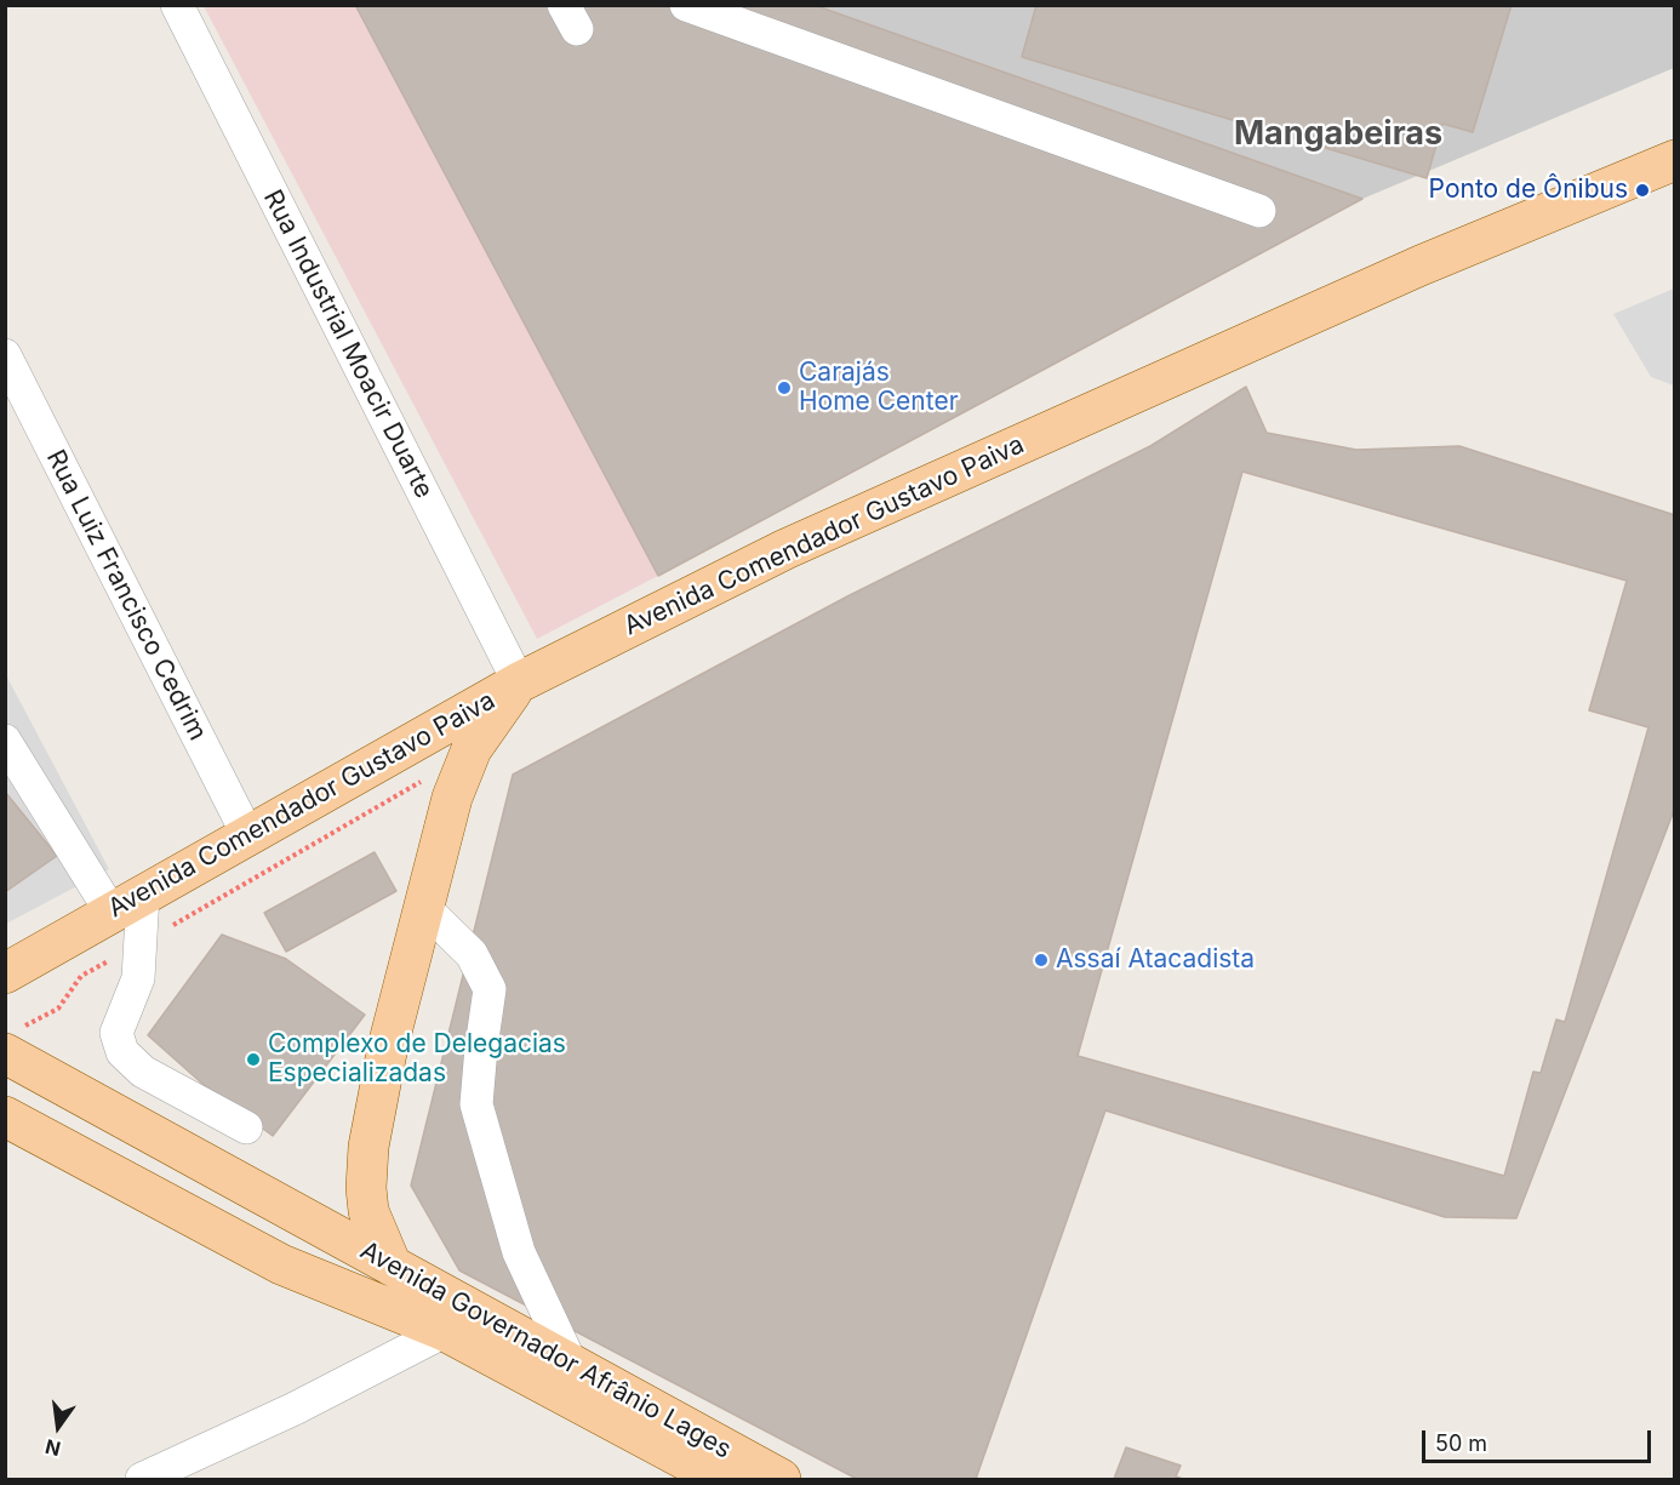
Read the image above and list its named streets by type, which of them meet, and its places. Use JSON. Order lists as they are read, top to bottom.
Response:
{
  "streets": {
    "main road": ["Avenida Comendador Gustavo Paiva", "Avenida Governador Afrânio Lages"],
    "street": ["Rua Industrial Moacir Duarte", "Rua Luiz Francisco Cedrim"]
  },
  "crossings": [
    ["Rua Industrial Moacir Duarte", "Avenida Comendador Gustavo Paiva"],
    ["Avenida Comendador Gustavo Paiva", "Rua Luiz Francisco Cedrim"]
  ],
  "districts": ["Mangabeiras"],
  "places": [
    "Ponto de Ônibus",
    "Carajás Home Center",
    "Assaí Atacadista",
    "Complexo de Delegacias Especializadas"
  ],
  "scale_bar": "50 m",
  "north": "bottom"
}
